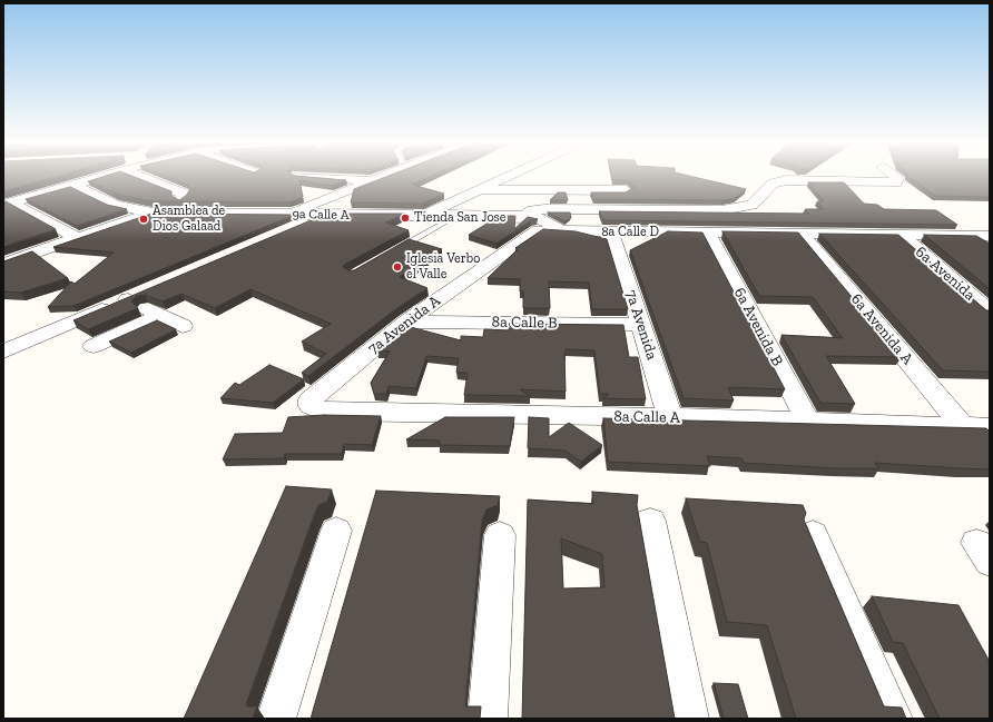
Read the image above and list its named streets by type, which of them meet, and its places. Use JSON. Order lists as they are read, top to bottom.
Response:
{
  "streets": {
    "street": [
      "9a Calle A",
      "8a Calle D",
      "6a Avenida",
      "8a Calle B",
      "7a Avenida A",
      "7a Avenida",
      "6a Avenida B",
      "6a Avenida A",
      "8a Calle A"
    ]
  },
  "crossings": [
    ["8a Calle D", "6a Avenida"],
    ["8a Calle D", "7a Avenida A"],
    ["8a Calle D", "7a Avenida"],
    ["8a Calle D", "6a Avenida B"],
    ["8a Calle D", "6a Avenida A"],
    ["8a Calle B", "7a Avenida A"],
    ["8a Calle B", "7a Avenida"],
    ["7a Avenida A", "8a Calle A"],
    ["7a Avenida", "8a Calle A"],
    ["6a Avenida B", "8a Calle A"],
    ["6a Avenida A", "8a Calle A"]
  ],
  "places": ["Tienda San Jose", "Asamblea de Dios Galaad", "Iglesia Verbo el Valle"]
}
